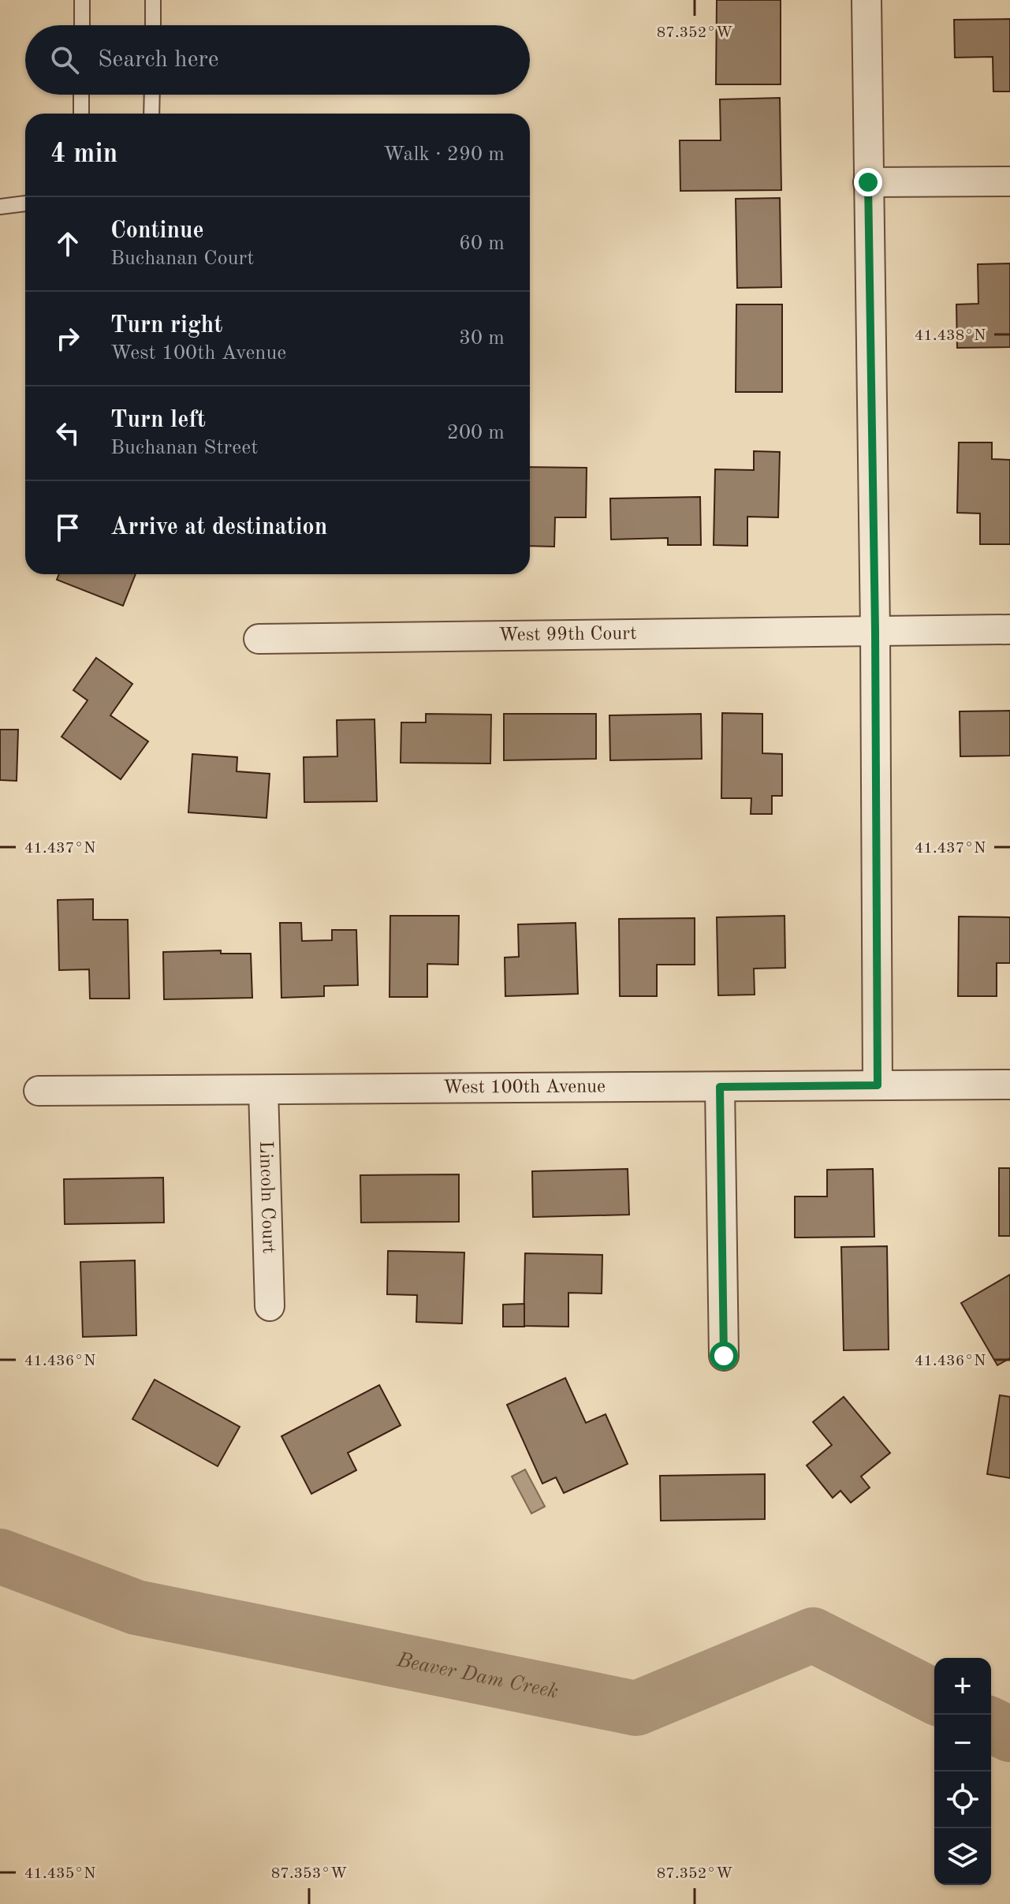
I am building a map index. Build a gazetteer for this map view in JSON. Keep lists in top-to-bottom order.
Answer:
{
  "streets": {
    "street": ["West 99th Court", "West 100th Avenue", "Lincoln Court"]
  },
  "crossings": [
    ["West 100th Avenue", "Lincoln Court"]
  ],
  "water": ["Beaver Dam Creek"],
  "page": {
    "search": "Search here",
    "heading": ["4 min", "Walk · 290 m"],
    "list": [
      ["Continue", "Buchanan Court", "60 m"],
      ["Turn right", "West 100th Avenue", "30 m"],
      ["Turn left", "Buchanan Street", "200 m"],
      "Arrive at destination"
    ],
    "map_buttons": ["+", "−"]
  },
  "coordinates": [
    "87.352°W",
    "41.438°N",
    "41.437°N",
    "41.436°N",
    "41.435°N",
    "87.353°W"
  ]
}
